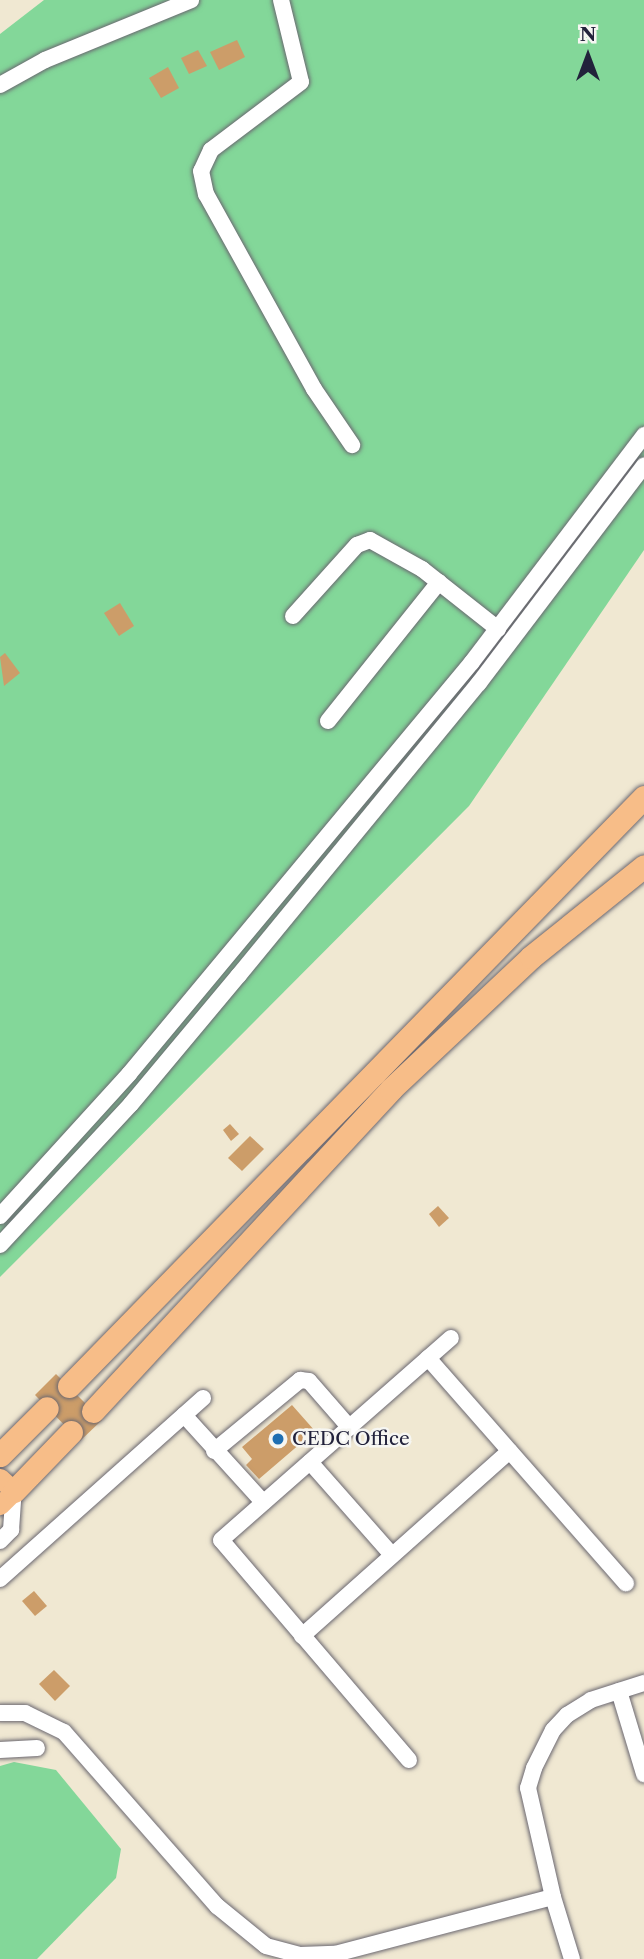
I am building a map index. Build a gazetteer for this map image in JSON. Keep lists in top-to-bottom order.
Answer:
{
  "places": ["CEDC Office"],
  "north": "top"
}
